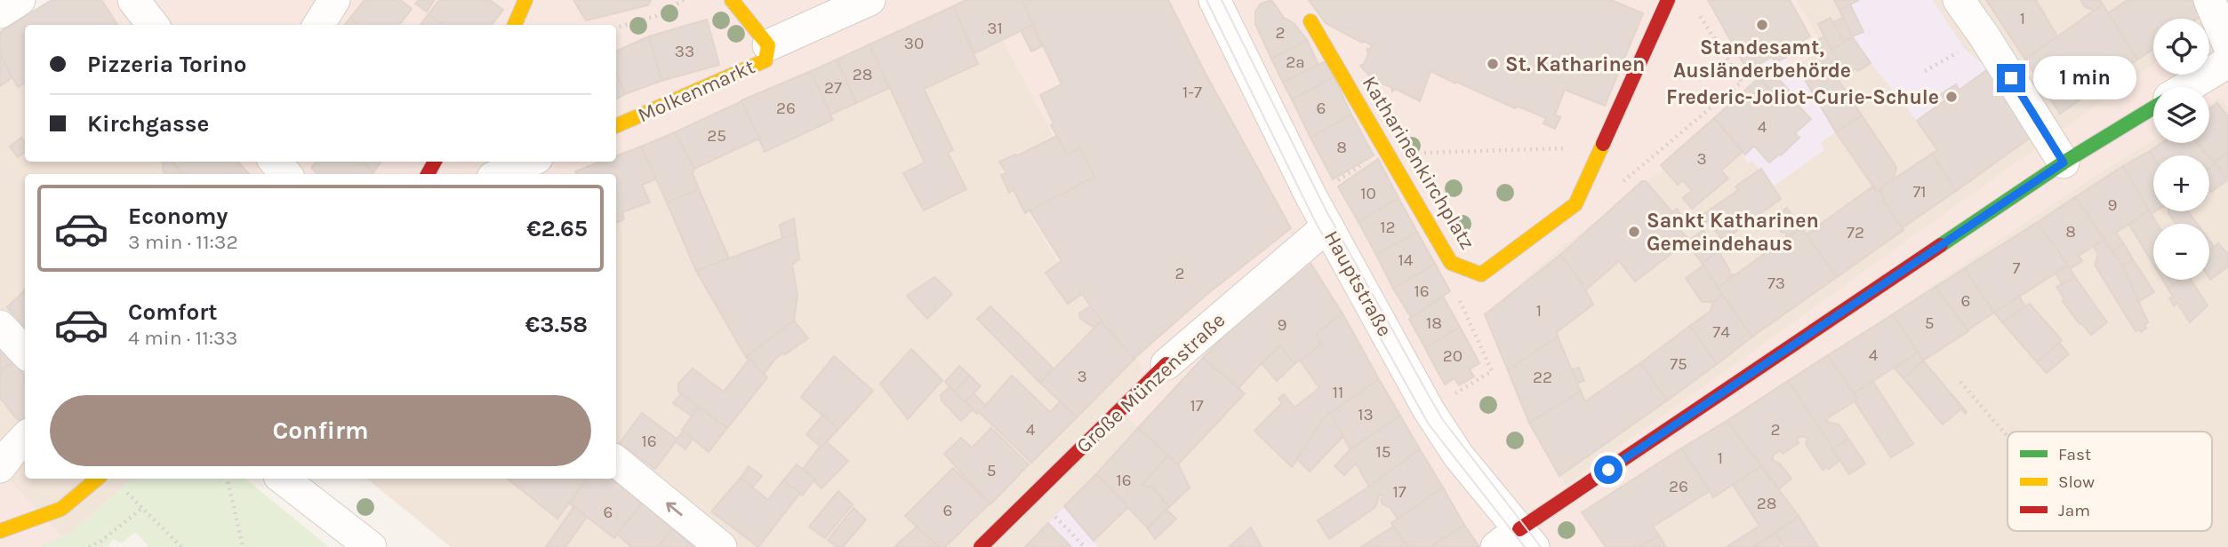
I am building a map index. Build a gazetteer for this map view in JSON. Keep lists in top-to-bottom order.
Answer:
{
  "streets": {
    "street": [
      "Molkenmarkt",
      "Katharinenkirchplatz",
      "Hauptstraße",
      "Große Münzenstraße"
    ]
  },
  "crossings": [
    ["Hauptstraße", "Große Münzenstraße"]
  ],
  "places": [
    "Standesamt, Ausländerbehörde",
    "St. Katharinen",
    "Frederic-Joliot-Curie-Schule",
    "Sankt Katharinen Gemeindehaus"
  ],
  "house_numbers": [
    "1",
    "31",
    "2",
    "30",
    "33",
    "2a",
    "28",
    "27",
    "1-7",
    "26",
    "6",
    "4",
    "25",
    "8",
    "3",
    "71",
    "10",
    "9",
    "12",
    "8",
    "72",
    "14",
    "7",
    "2",
    "73",
    "16",
    "6",
    "1",
    "18",
    "5",
    "9",
    "74",
    "4",
    "20",
    "75",
    "3",
    "22",
    "11",
    "17",
    "13",
    "4",
    "2",
    "16",
    "15",
    "1",
    "5",
    "16",
    "26",
    "17",
    "28",
    "6",
    "6"
  ],
  "legend": ["Fast", "Slow", "Jam"],
  "page": {
    "map_buttons": ["+", "−"],
    "banner": ["Pizzeria Torino", "Kirchgasse"],
    "bubble": "1 min",
    "list": [
      {
        "name": "Economy",
        "note": "3 min · 11:32",
        "value": "€2.65"
      },
      {
        "name": "Comfort",
        "note": "4 min · 11:33",
        "value": "€3.58"
      }
    ],
    "buttons": "Confirm"
  }
}
